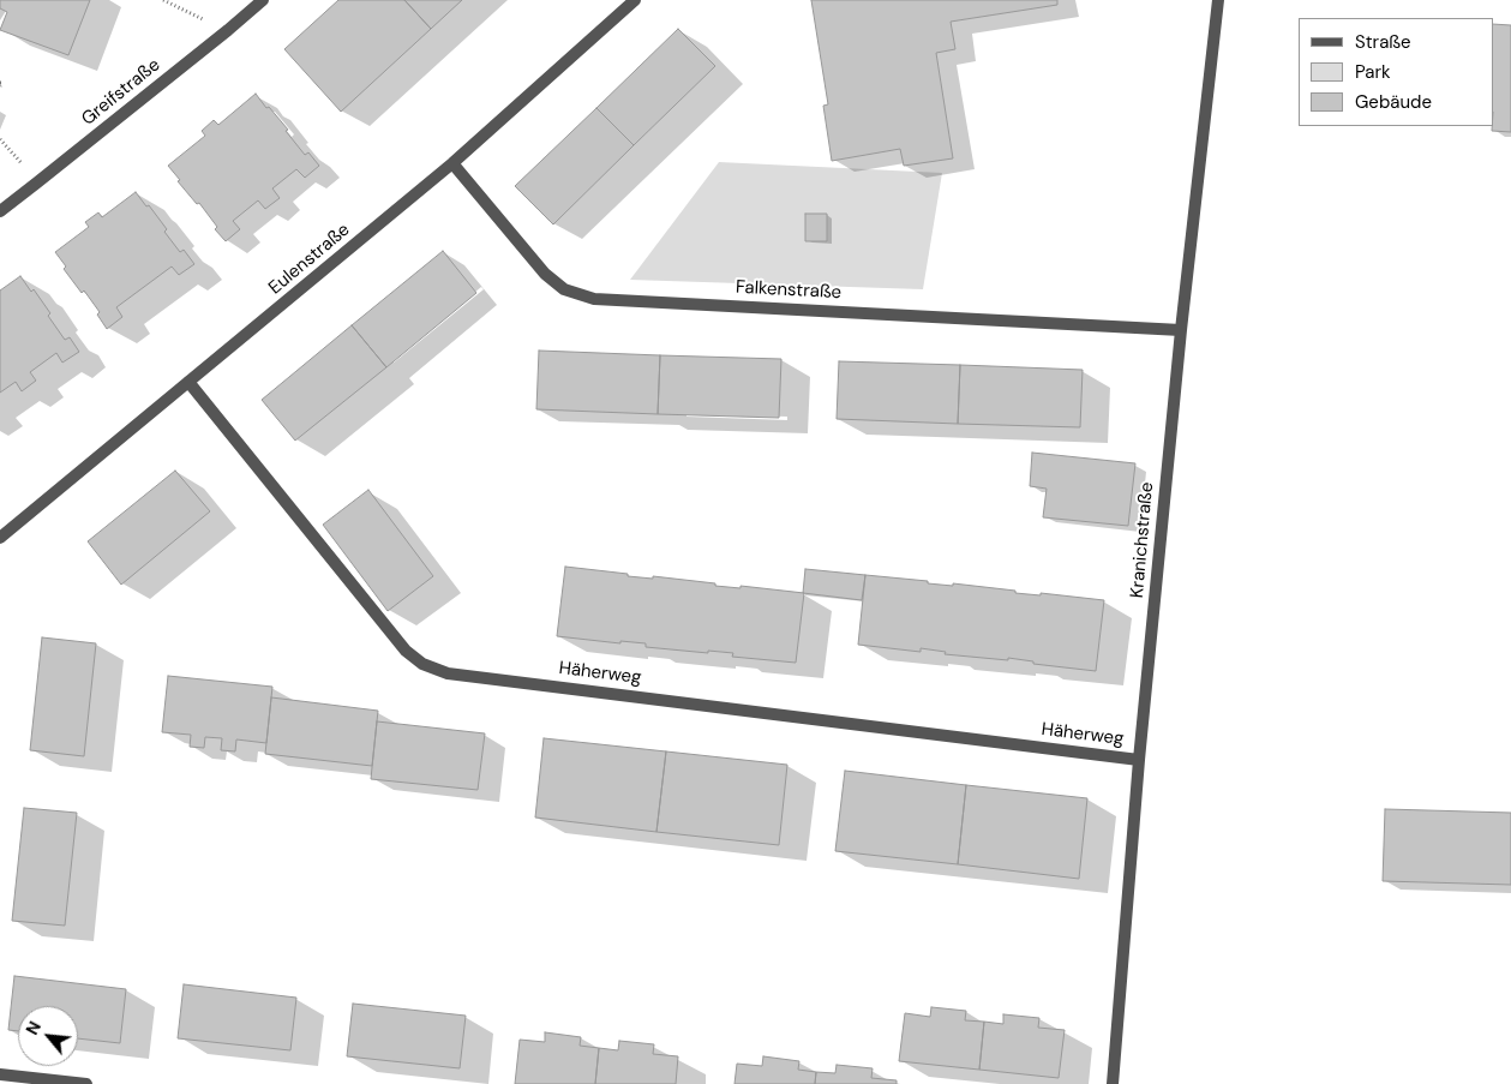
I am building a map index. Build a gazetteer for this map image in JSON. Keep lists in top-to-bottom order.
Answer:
{
  "streets": {
    "street": [
      "Greifstraße",
      "Eulenstraße",
      "Falkenstraße",
      "Kranichstraße",
      "Häherweg"
    ]
  },
  "crossings": [
    ["Eulenstraße", "Falkenstraße"],
    ["Eulenstraße", "Häherweg"],
    ["Falkenstraße", "Kranichstraße"],
    ["Kranichstraße", "Häherweg"]
  ],
  "legend": ["Straße", "Park", "Gebäude"],
  "north": "top left"
}
